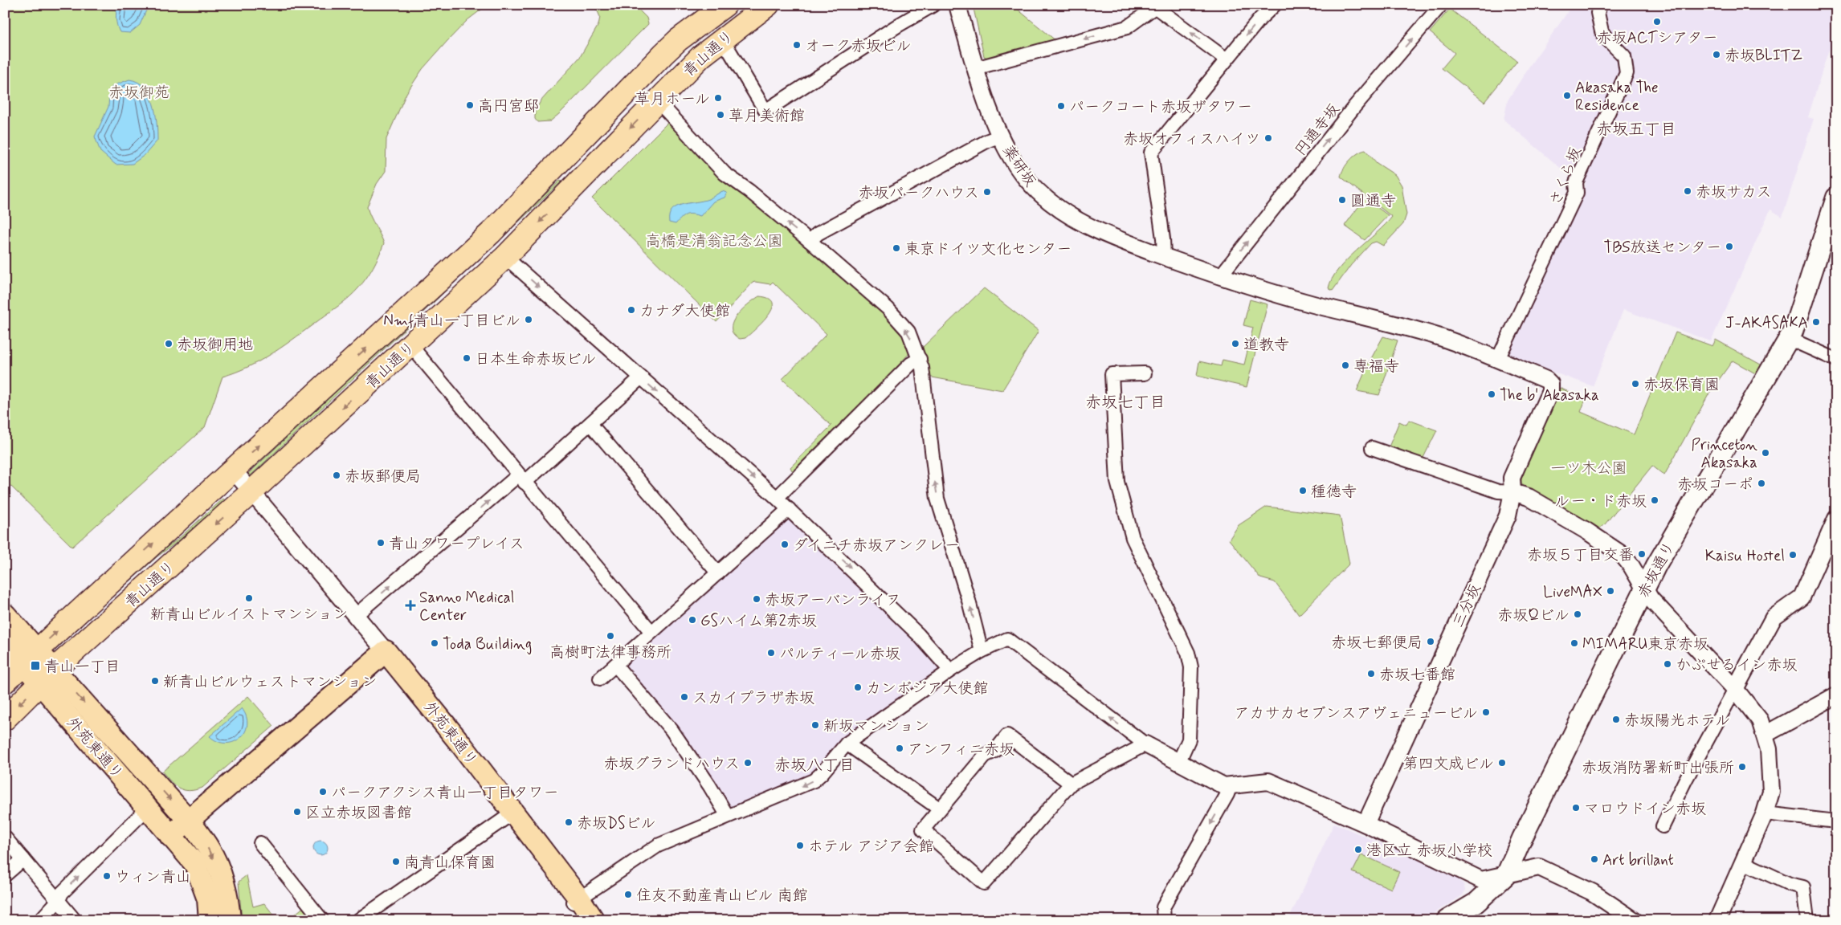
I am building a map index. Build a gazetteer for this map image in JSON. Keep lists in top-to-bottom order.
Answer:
{
  "streets": {
    "highway": ["青山通り"],
    "main road": ["赤坂通り", "外苑東通り"],
    "street": [
      "円通寺坂",
      "薬研坂",
      "さくら坂",
      "三分坂"
    ]
  },
  "crossings": [
    ["青山通り", "外苑東通り"],
    ["円通寺坂", "薬研坂"],
    ["薬研坂", "さくら坂"],
    ["薬研坂", "三分坂"]
  ],
  "one_way": ["円通寺坂"],
  "districts": ["赤坂五丁目", "赤坂七丁目", "赤坂八丁目"],
  "parks": ["赤坂御苑", "高橋是清翁記念公園", "一ツ木公園"],
  "places": {
    "other": [
      "赤坂ACTシアター",
      "オーク赤坂ビル",
      "赤坂BLITZ",
      "Akasaka The Residence",
      "草月ホール",
      "高円宮邸",
      "パークコート赤坂ザタワー",
      "草月美術館",
      "赤坂オフィスハイツ",
      "赤坂サカス",
      "赤坂パークハウス",
      "圓通寺",
      "TBS放送センター",
      "東京ドイツ文化センター",
      "カナダ大使館",
      "Nmf青山一丁目ビル",
      "J-AKASAKA",
      "赤坂御用地",
      "道教寺",
      "日本生命赤坂ビル",
      "専福寺",
      "赤坂保育園",
      "The b' Akasaka",
      "Princeton Akasaka",
      "赤坂郵便局",
      "赤坂コーポ",
      "種徳寺",
      "ルー・ド赤坂",
      "青山タワープレイス",
      "ダイニチ赤坂アンクレー",
      "赤坂５丁目交番",
      "Kaisu Hostel",
      "LiveMAX",
      "新青山ビルイストマンション",
      "赤坂アーバンライフ",
      "赤坂Qビル",
      "GSハイム第2赤坂",
      "高樹町法律事務所",
      "赤坂七郵便局",
      "Toda Building",
      "MIMARU東京赤坂",
      "パルティール赤坂",
      "かぷせるイン赤坂",
      "赤坂七番館",
      "新青山ビルウェストマンション",
      "カンボジア大使館",
      "スカイプラザ赤坂",
      "アカサカセブンスアヴェニュービル",
      "赤坂陽光ホテル",
      "新坂マンション",
      "アンフィニ赤坂",
      "赤坂グランドハウス",
      "第四文成ビル",
      "赤坂消防署新町出張所",
      "パークアクシス青山一丁目タワー",
      "マロウドイン赤坂",
      "区立赤坂図書館",
      "赤坂DSビル",
      "ホテル アジア会館",
      "港区立 赤坂小学校",
      "Art brillant",
      "南青山保育園",
      "ウィン青山",
      "住友不動産青山ビル 南館"
    ],
    "health": ["Sanno Medical Center"],
    "transit": ["青山一丁目"]
  }
}
